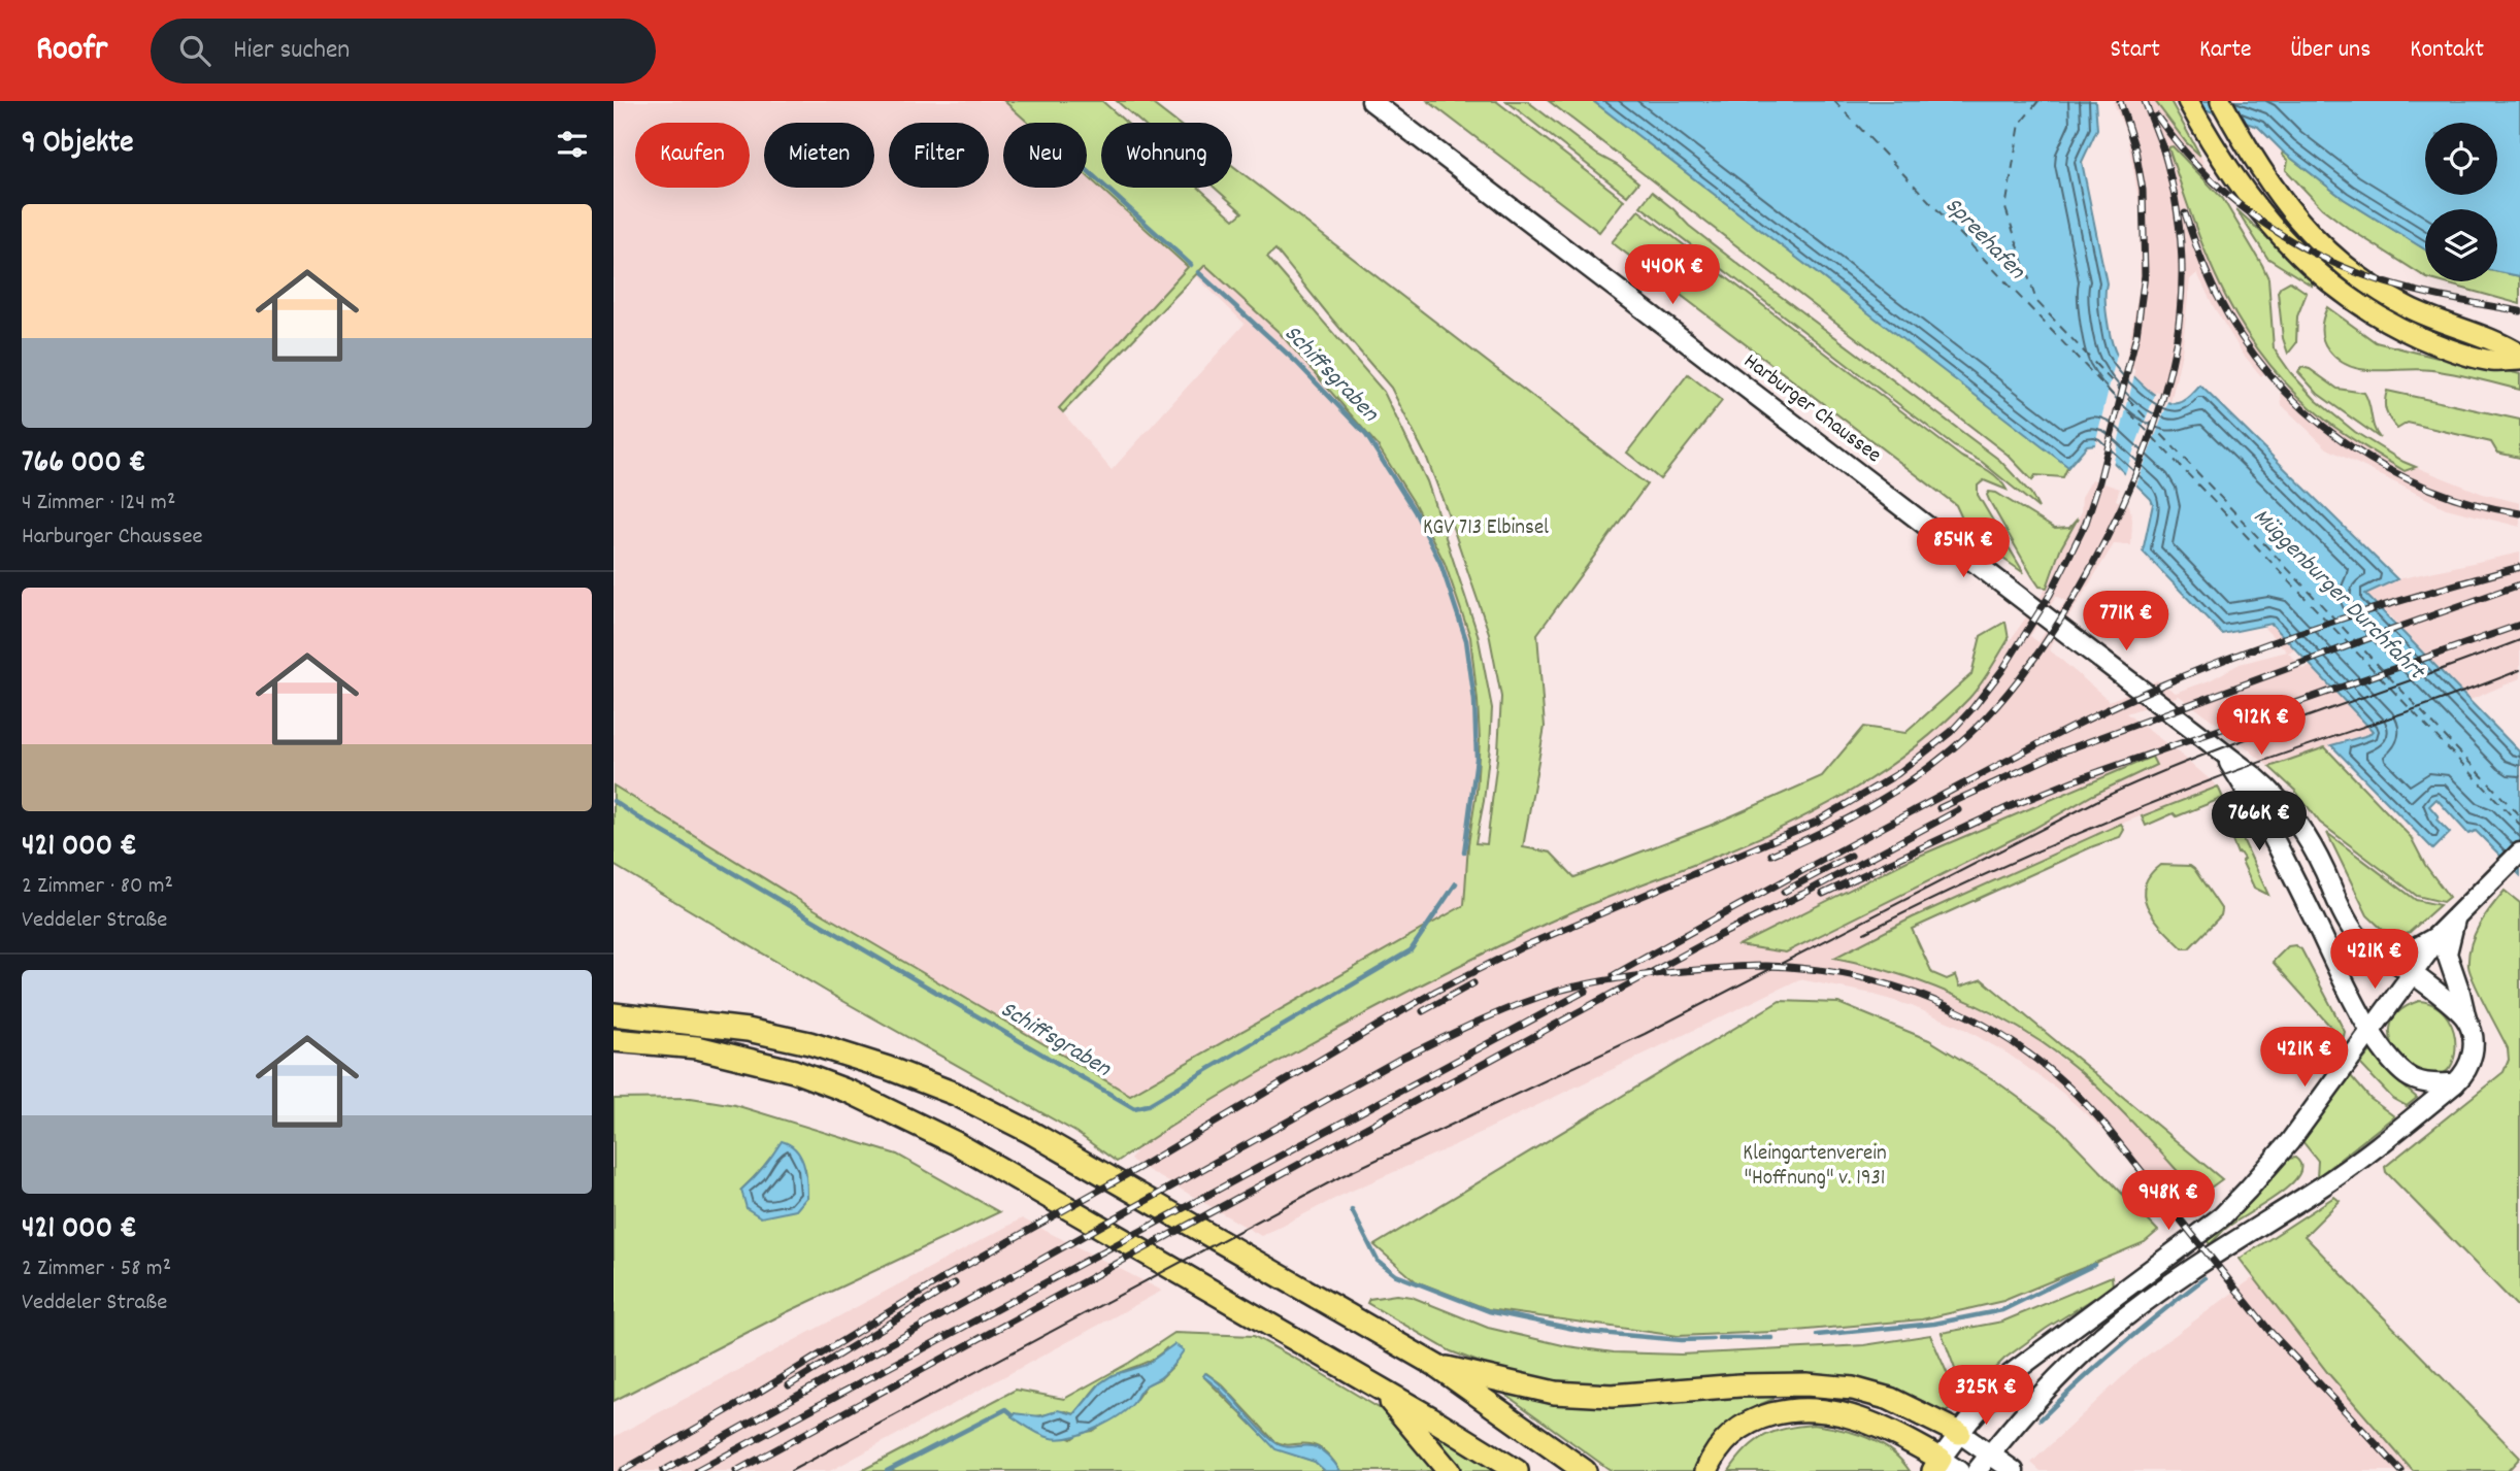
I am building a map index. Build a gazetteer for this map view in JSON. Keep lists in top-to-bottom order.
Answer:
{
  "streets": {
    "main road": ["Harburger Chaussee"]
  },
  "water": ["Spreehafen", "Schiffsgraben", "Müggenburger Durchfahrt"],
  "parks": ["KGV 713 Elbinsel", "Kleingartenverein \"Hoffnung\" v. 1931"],
  "page": {
    "header": "Roofr",
    "search": "Hier suchen",
    "nav": [
      "Start",
      "Karte",
      "Über uns",
      "Kontakt"
    ],
    "heading": "9 Objekte",
    "chip": [
      "Kaufen",
      "Mieten",
      "Filter",
      "Neu",
      "Wohnung"
    ],
    "list": [
      {
        "name": "766 000 €",
        "note": "4 Zimmer · 124 m² · Harburger Chaussee"
      },
      {
        "name": "421 000 €",
        "note": "2 Zimmer · 80 m² · Veddeler Straße"
      },
      {
        "name": "421 000 €",
        "note": "2 Zimmer · 58 m² · Veddeler Straße"
      }
    ],
    "price": [
      "440K €",
      "854K €",
      "771K €",
      "912K €",
      "766K €",
      "421K €",
      "421K €",
      "948K €",
      "325K €"
    ]
  }
}
